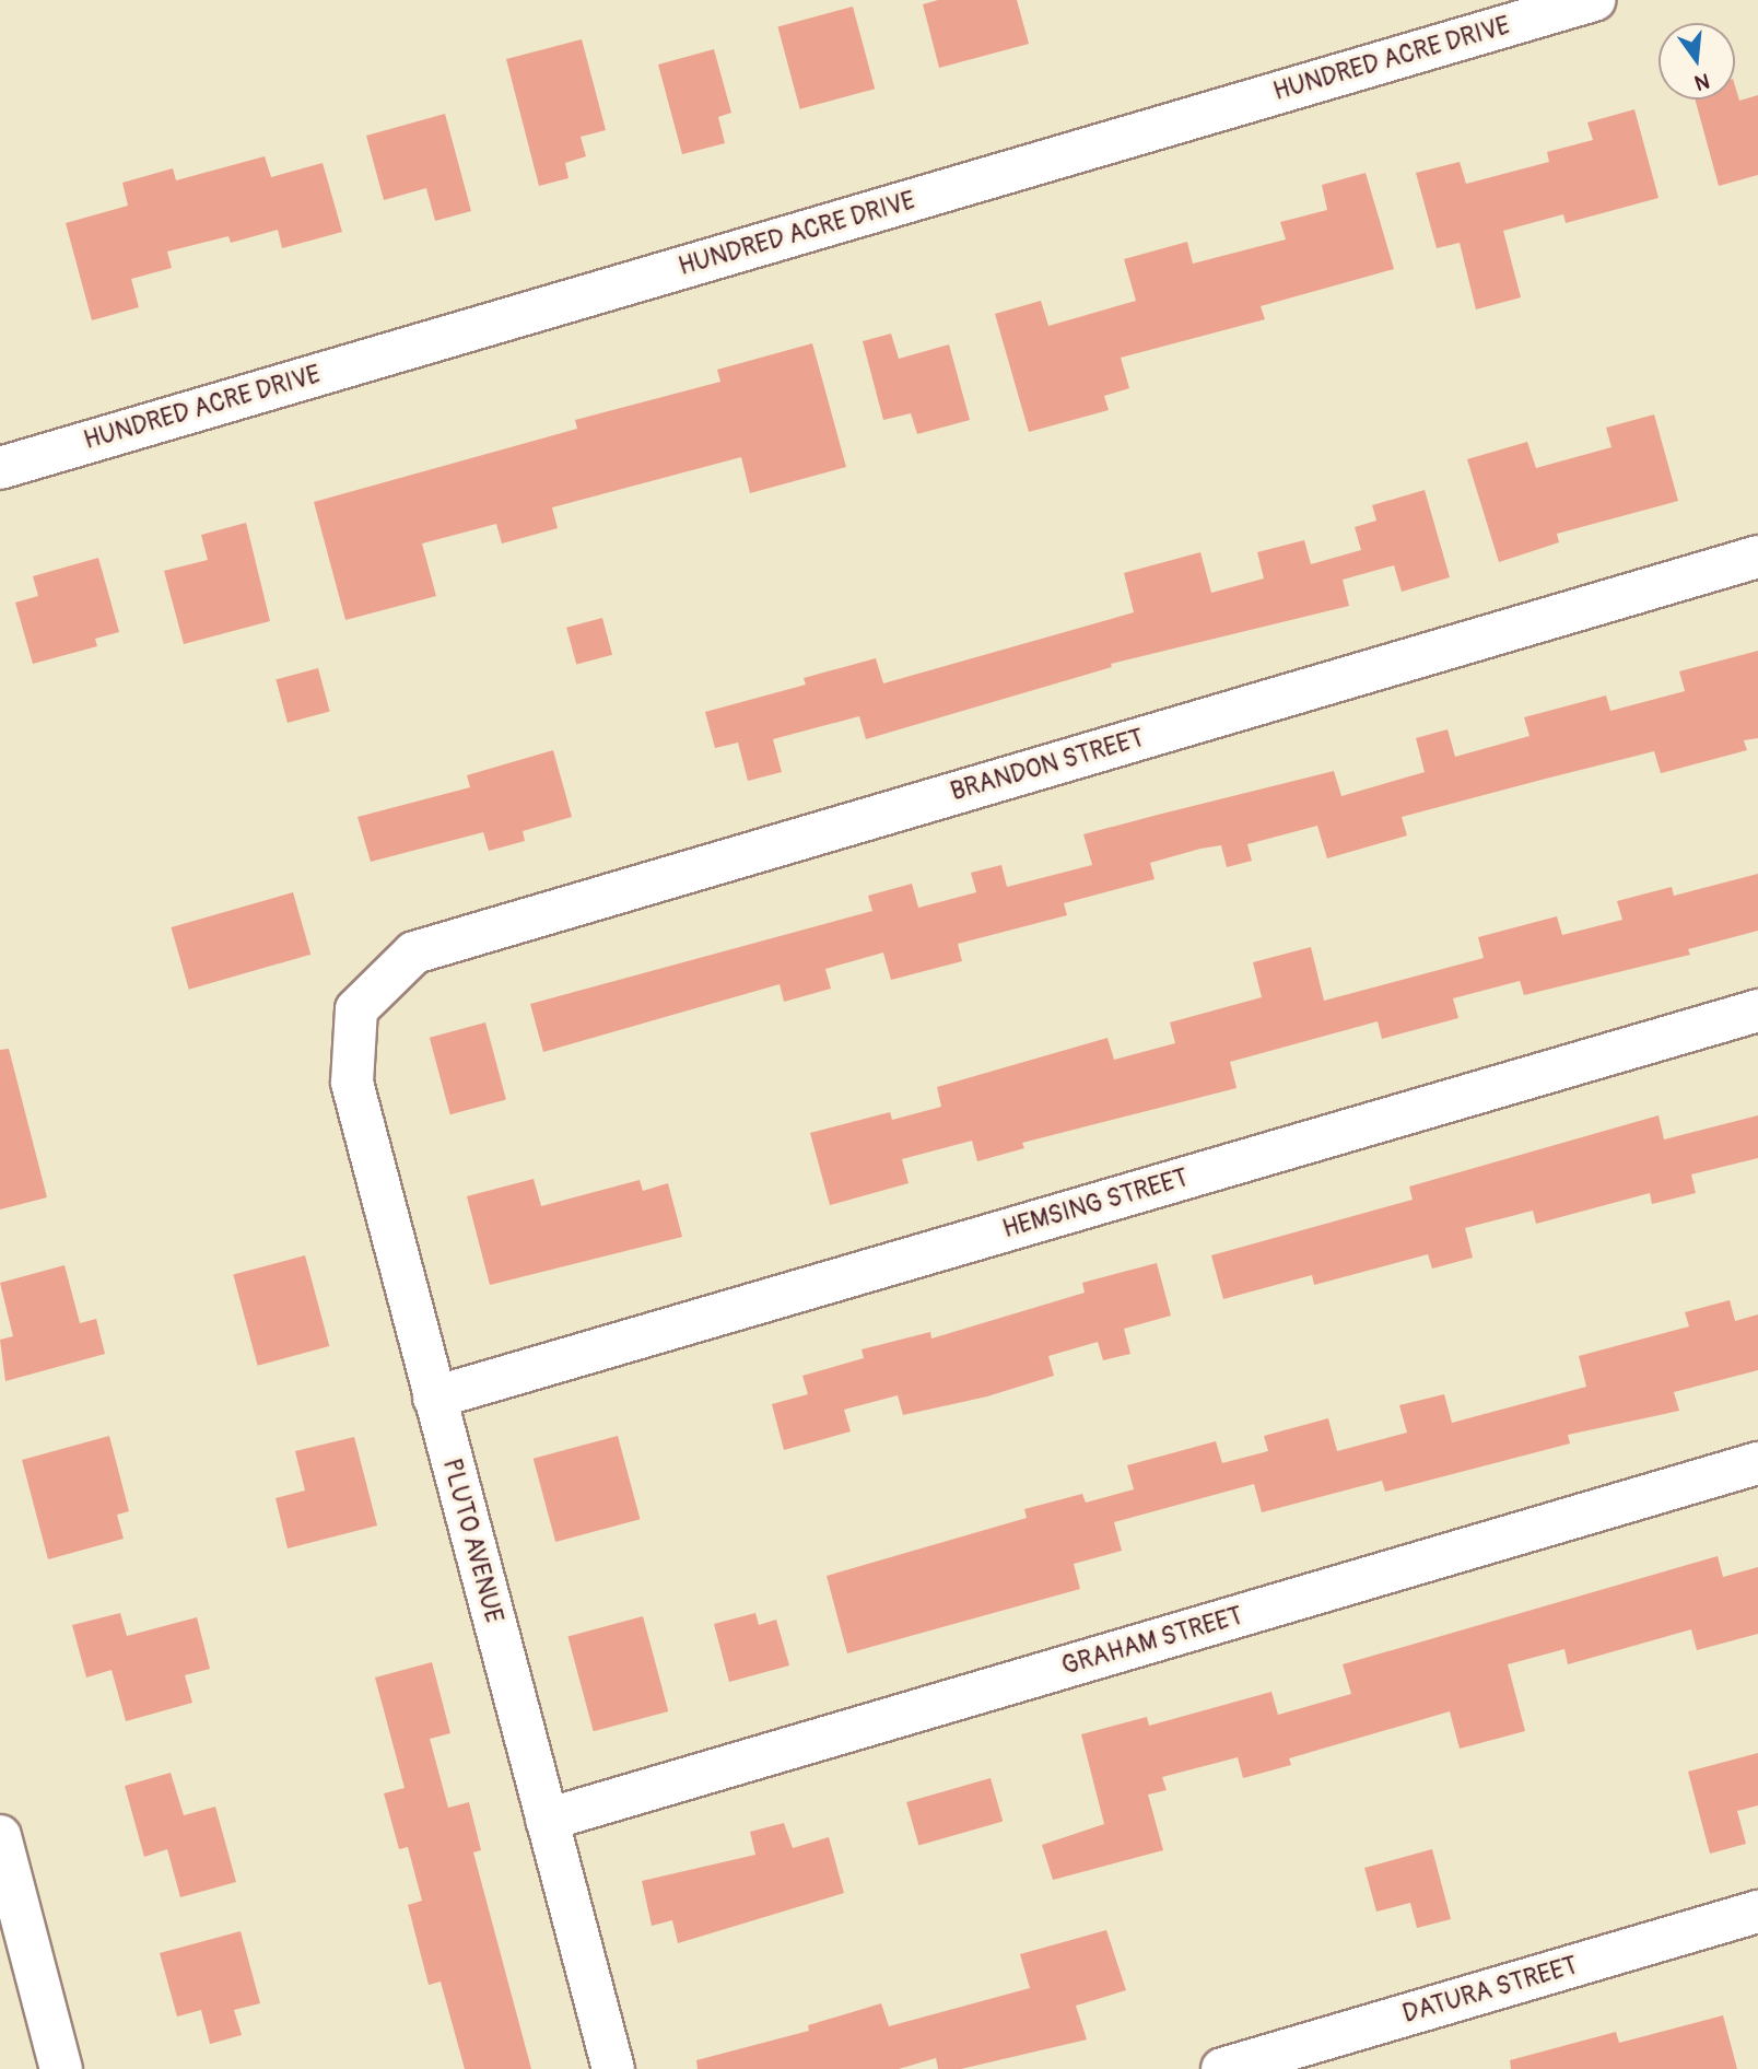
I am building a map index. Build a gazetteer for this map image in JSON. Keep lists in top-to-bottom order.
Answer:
{
  "streets": {
    "street": [
      "HUNDRED ACRE DRIVE",
      "BRANDON STREET",
      "HEMSING STREET",
      "PLUTO AVENUE",
      "GRAHAM STREET",
      "DATURA STREET"
    ]
  },
  "crossings": [
    ["BRANDON STREET", "PLUTO AVENUE"],
    ["HEMSING STREET", "PLUTO AVENUE"],
    ["PLUTO AVENUE", "GRAHAM STREET"]
  ],
  "north": "bottom"
}
